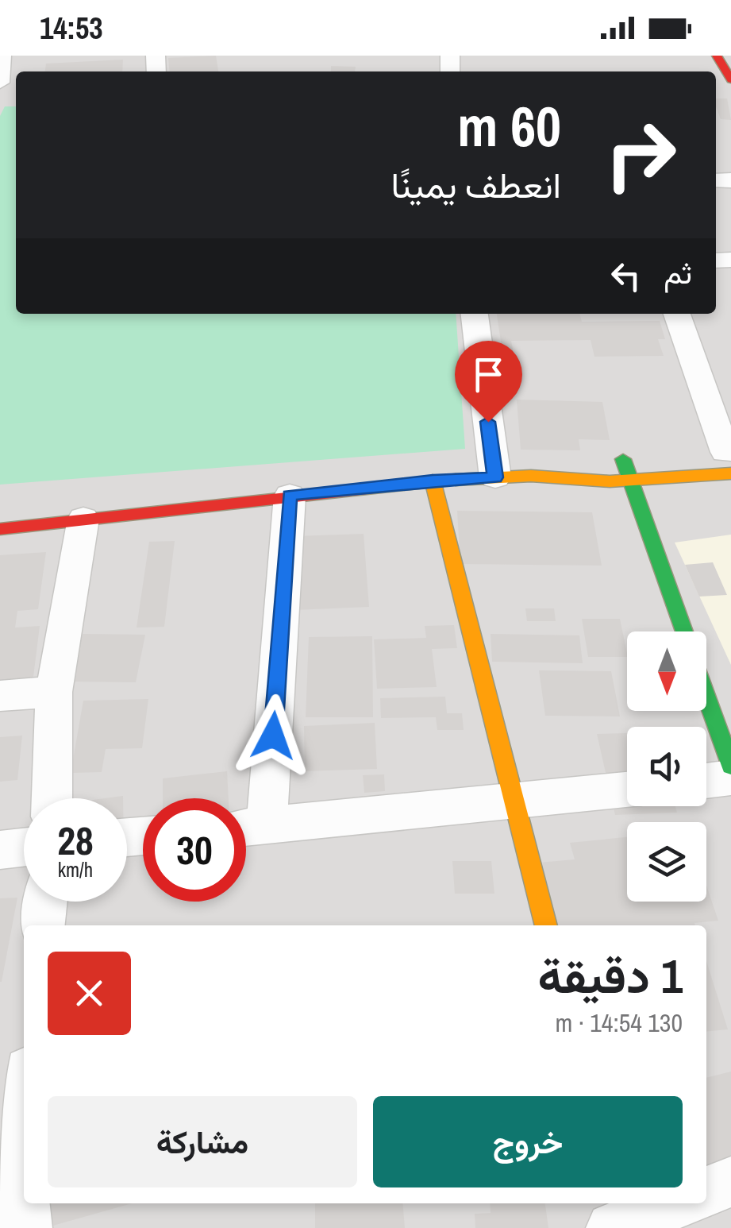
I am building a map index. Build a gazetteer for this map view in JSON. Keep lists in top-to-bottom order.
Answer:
{
  "north": "bottom",
  "page": {
    "status": "14:53",
    "turn": ["60 m", "انعطف يمينًا"],
    "then": "ثم",
    "speed": "28 km/h",
    "limit": "30",
    "heading": ["1 دقيقة", "130 m · 14:54"],
    "buttons": ["خروج", "مشاركة"]
  }
}
